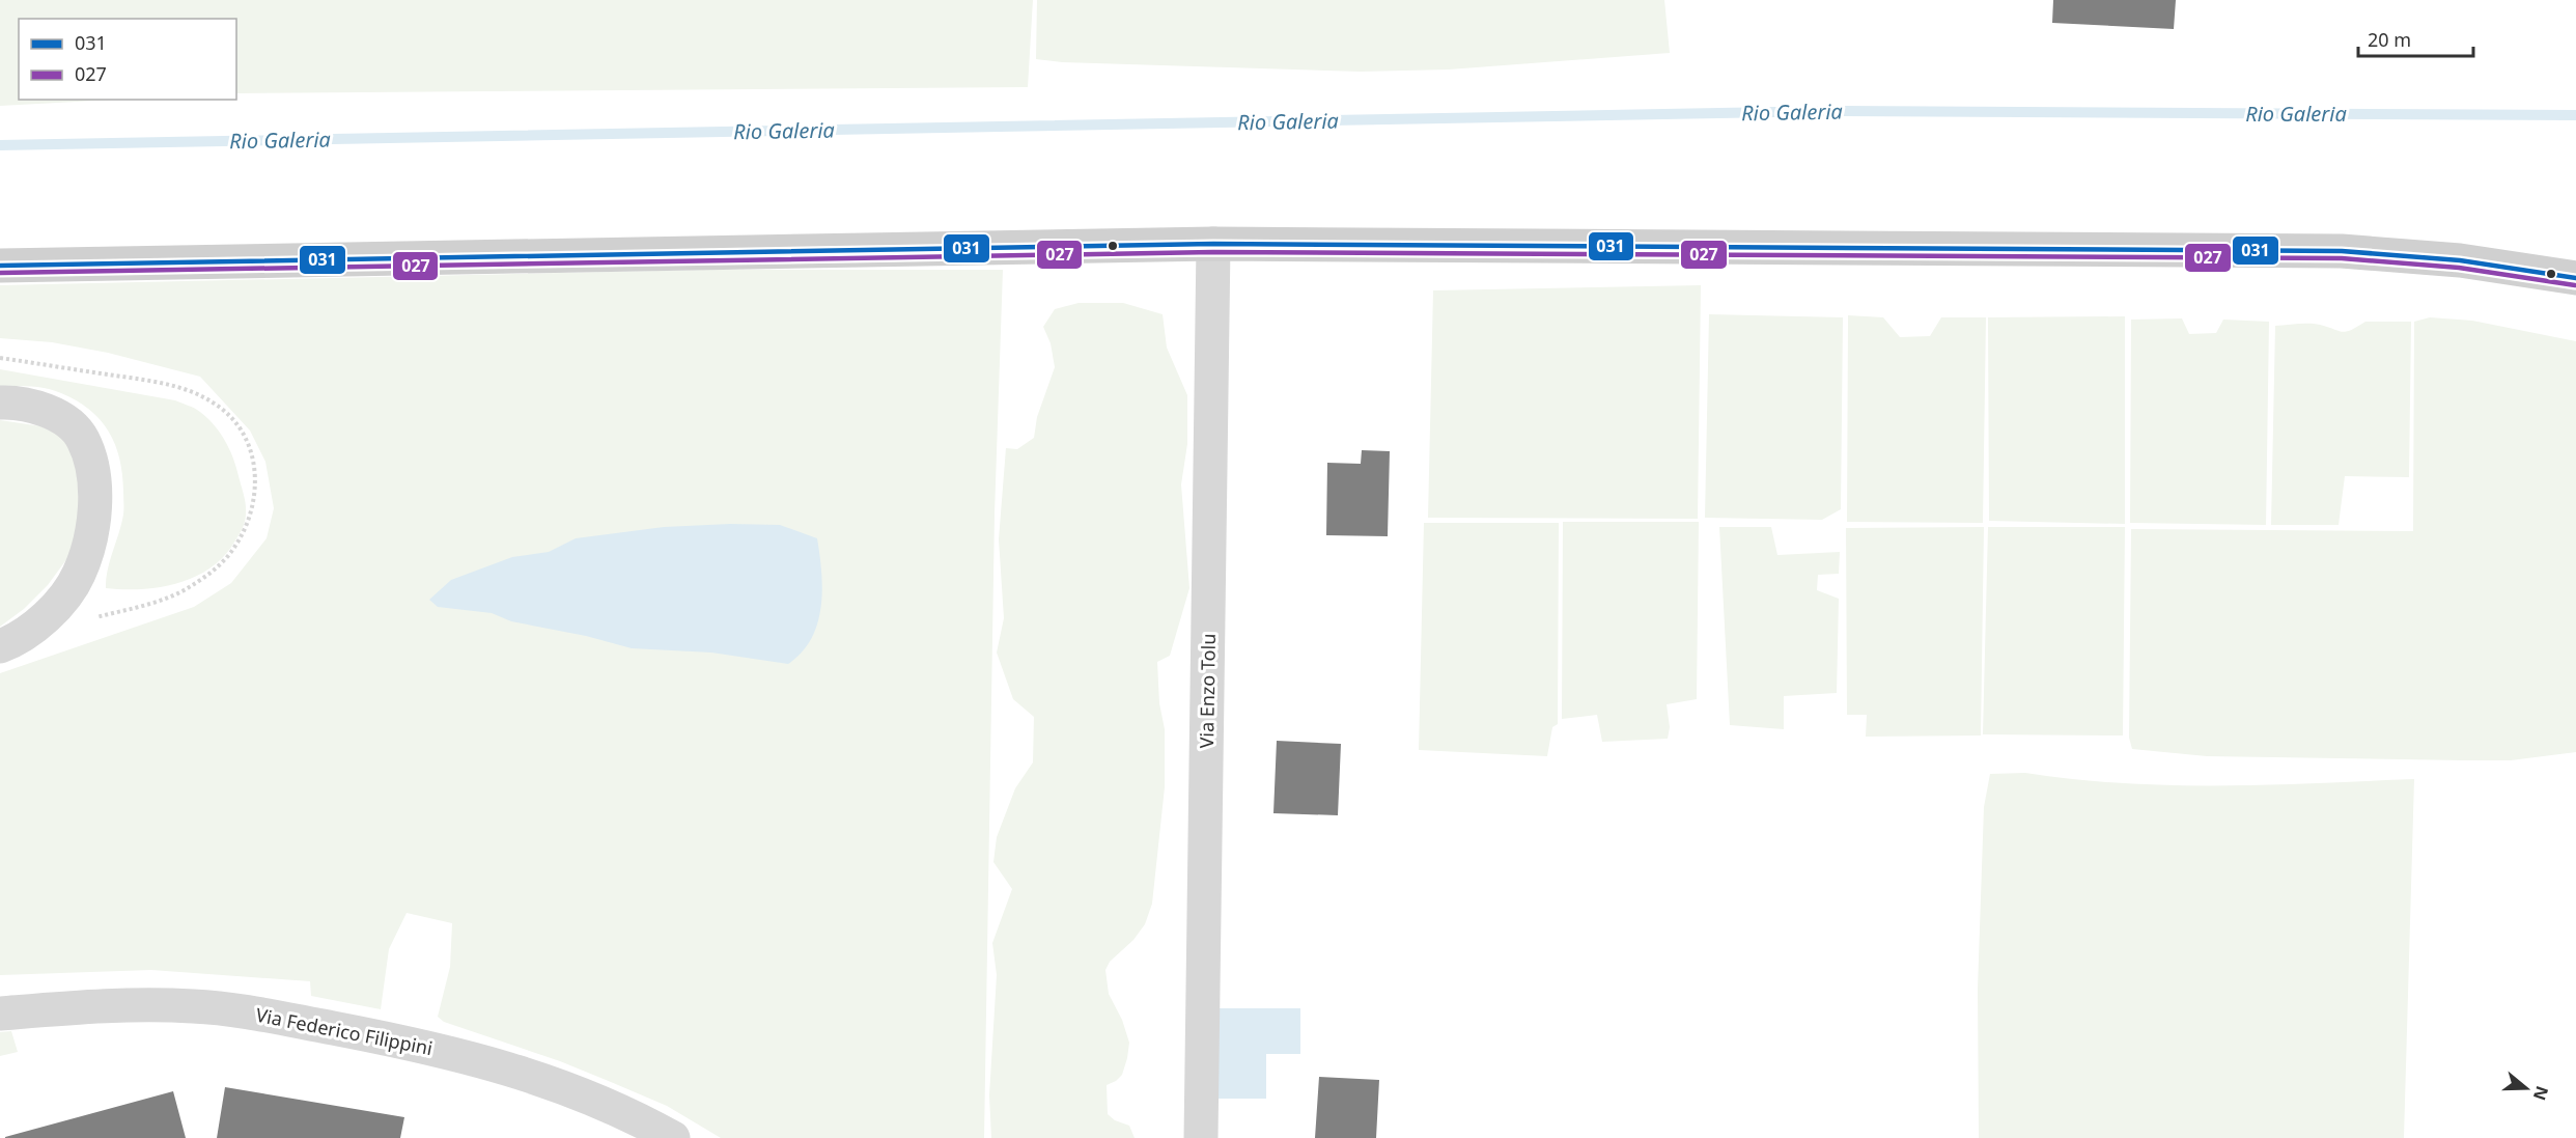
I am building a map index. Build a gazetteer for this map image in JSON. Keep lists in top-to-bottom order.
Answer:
{
  "streets": {
    "street": ["Via Enzo Tolu", "Via Federico Filippini"]
  },
  "water": ["Rio Galeria"],
  "lines": ["transit line 031", "transit line 027"],
  "legend": ["031", "027"],
  "scale_bar": "20 m",
  "north": "right"
}
